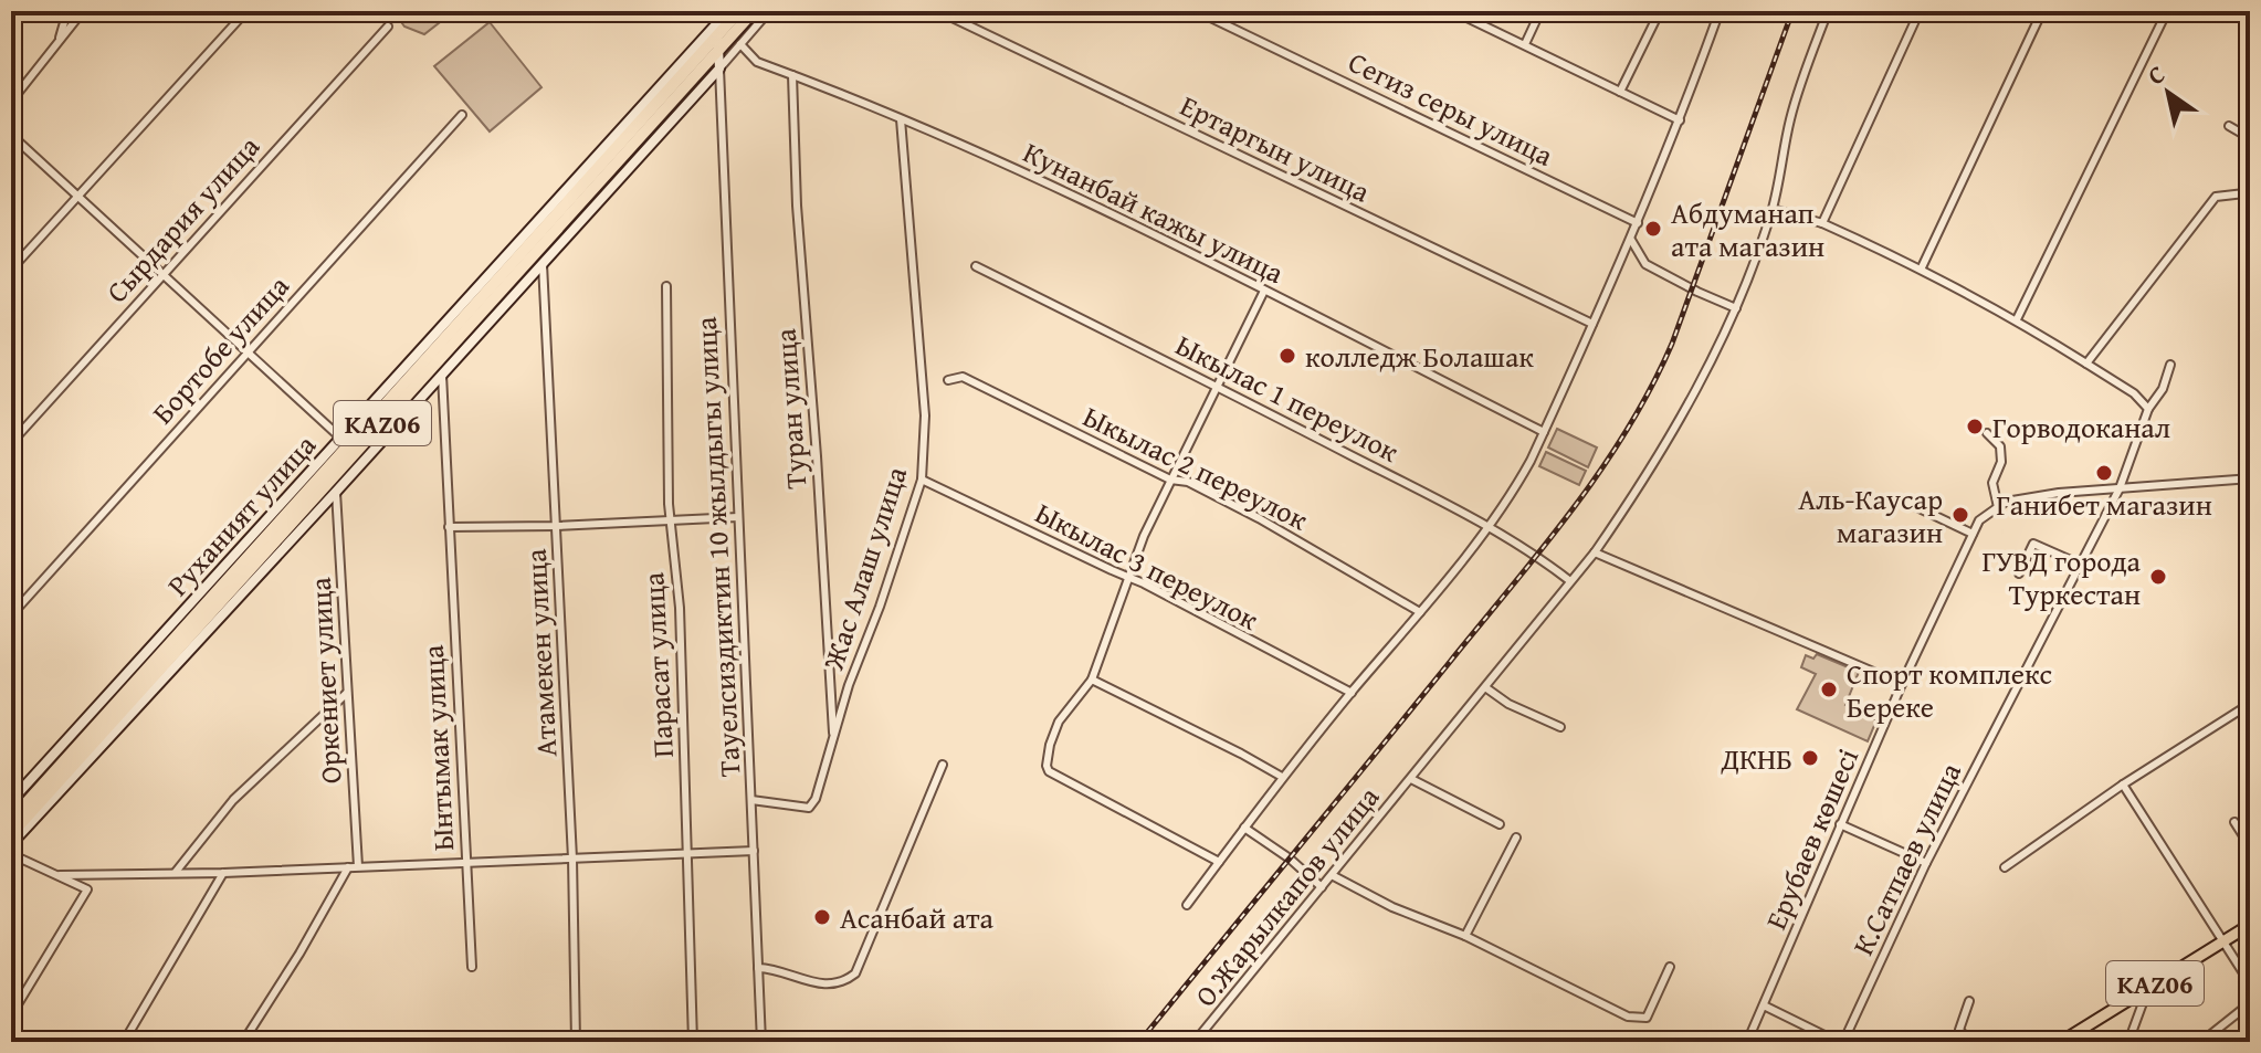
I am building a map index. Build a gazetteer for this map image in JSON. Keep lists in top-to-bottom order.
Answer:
{
  "streets": {
    "highway": ["KАZ06"],
    "main road": ["Руханият улица", "Тауелсиздиктин 10 жылдыгы улица"],
    "street": [
      "Сегиз серы улица",
      "Ертаргын улица",
      "Кунанбай кажы улица",
      "Сырдария улица",
      "Бортобе улица",
      "Ыкылас 1 переулок",
      "Туран улица",
      "Ыкылас 2 переулок",
      "Ыкылас 3 переулок",
      "Жас Алаш улица",
      "Атамекен улица",
      "Парасат улица",
      "Оркениет улица",
      "Ынтымак улица",
      "Ерубаев көшесі",
      "К.Сатпаев улица",
      "О.Жарылкапов улица"
    ]
  },
  "crossings": [
    ["Кунанбай кажы улица", "Туран улица"],
    ["Кунанбай кажы улица", "Жас Алаш улица"],
    ["Ыкылас 1 переулок", "О.Жарылкапов улица"],
    ["Туран улица", "Жас Алаш улица"],
    ["KАZ06", "Руханият улица"],
    ["KАZ06", "Тауелсиздиктин 10 жылдыгы улица"],
    ["Руханият улица", "Тауелсиздиктин 10 жылдыгы улица"],
    ["Руханият улица", "Атамекен улица"],
    ["Руханият улица", "Оркениет улица"],
    ["Руханият улица", "Ынтымак улица"],
    ["Тауелсиздиктин 10 жылдыгы улица", "Жас Алаш улица"],
    ["Ыкылас 3 переулок", "Жас Алаш улица"]
  ],
  "places": [
    "Абдуманап ата магазин",
    "колледж Болашак",
    "Горводоканал",
    "Ганибет магазин",
    "Аль-Каусар магазин",
    "ГУВД города Туркестан",
    "Спорт комплекс Береке",
    "ДКНБ",
    "Асанбай ата"
  ],
  "north": "top left"
}
